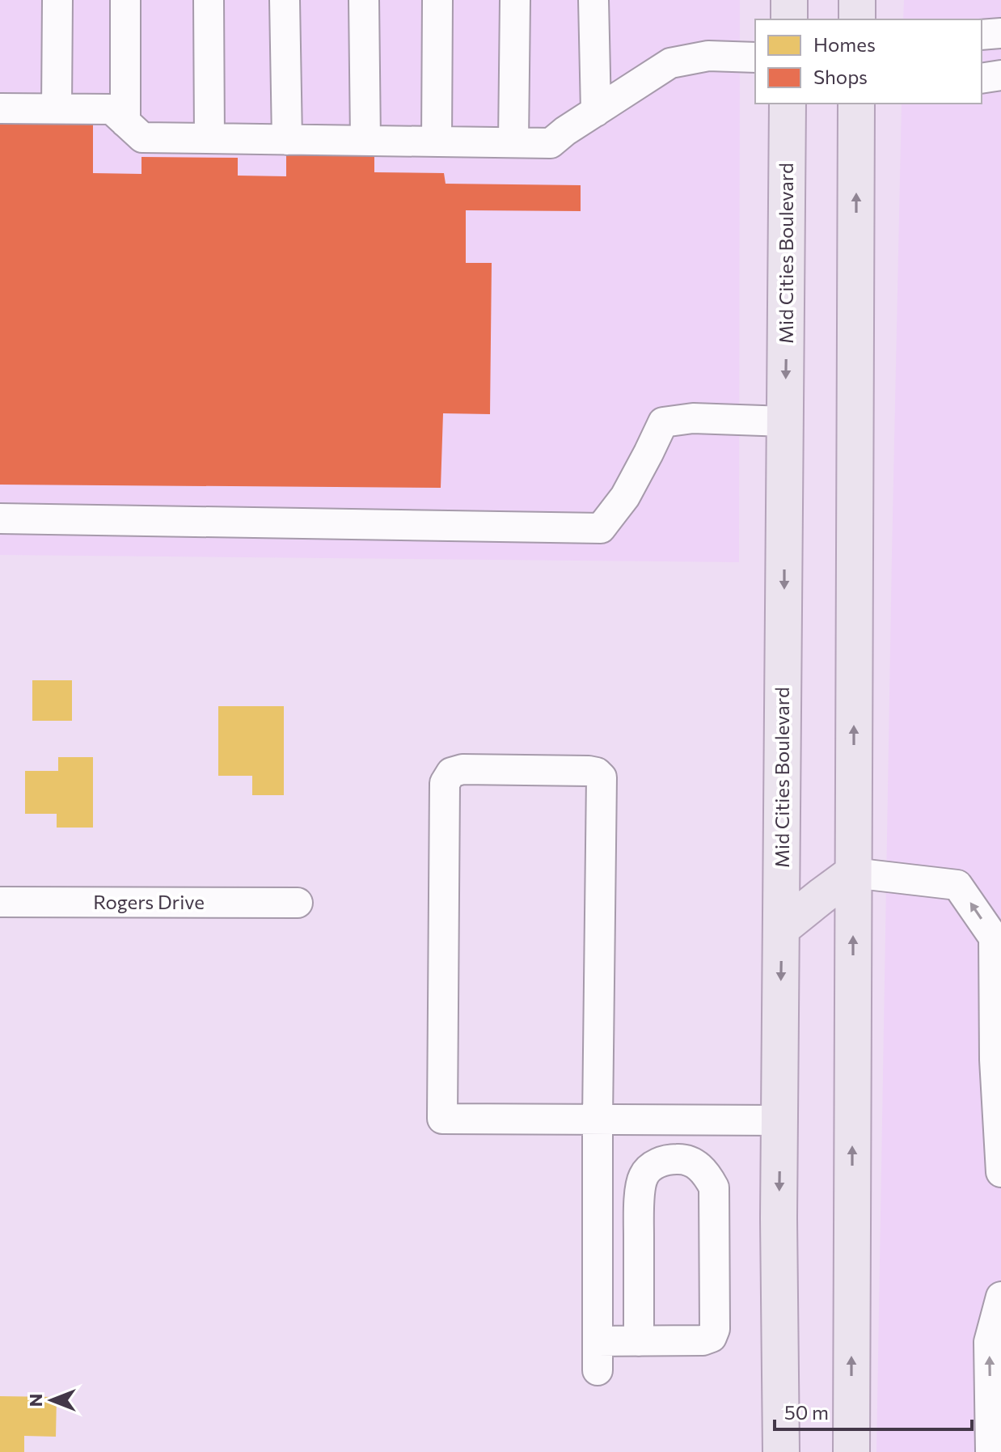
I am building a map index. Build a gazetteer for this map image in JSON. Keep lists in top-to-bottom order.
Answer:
{
  "streets": {
    "main road": ["Mid Cities Boulevard"],
    "lane": ["Rogers Drive"]
  },
  "legend": ["Homes", "Shops"],
  "scale_bar": "50 m",
  "north": "left"
}
